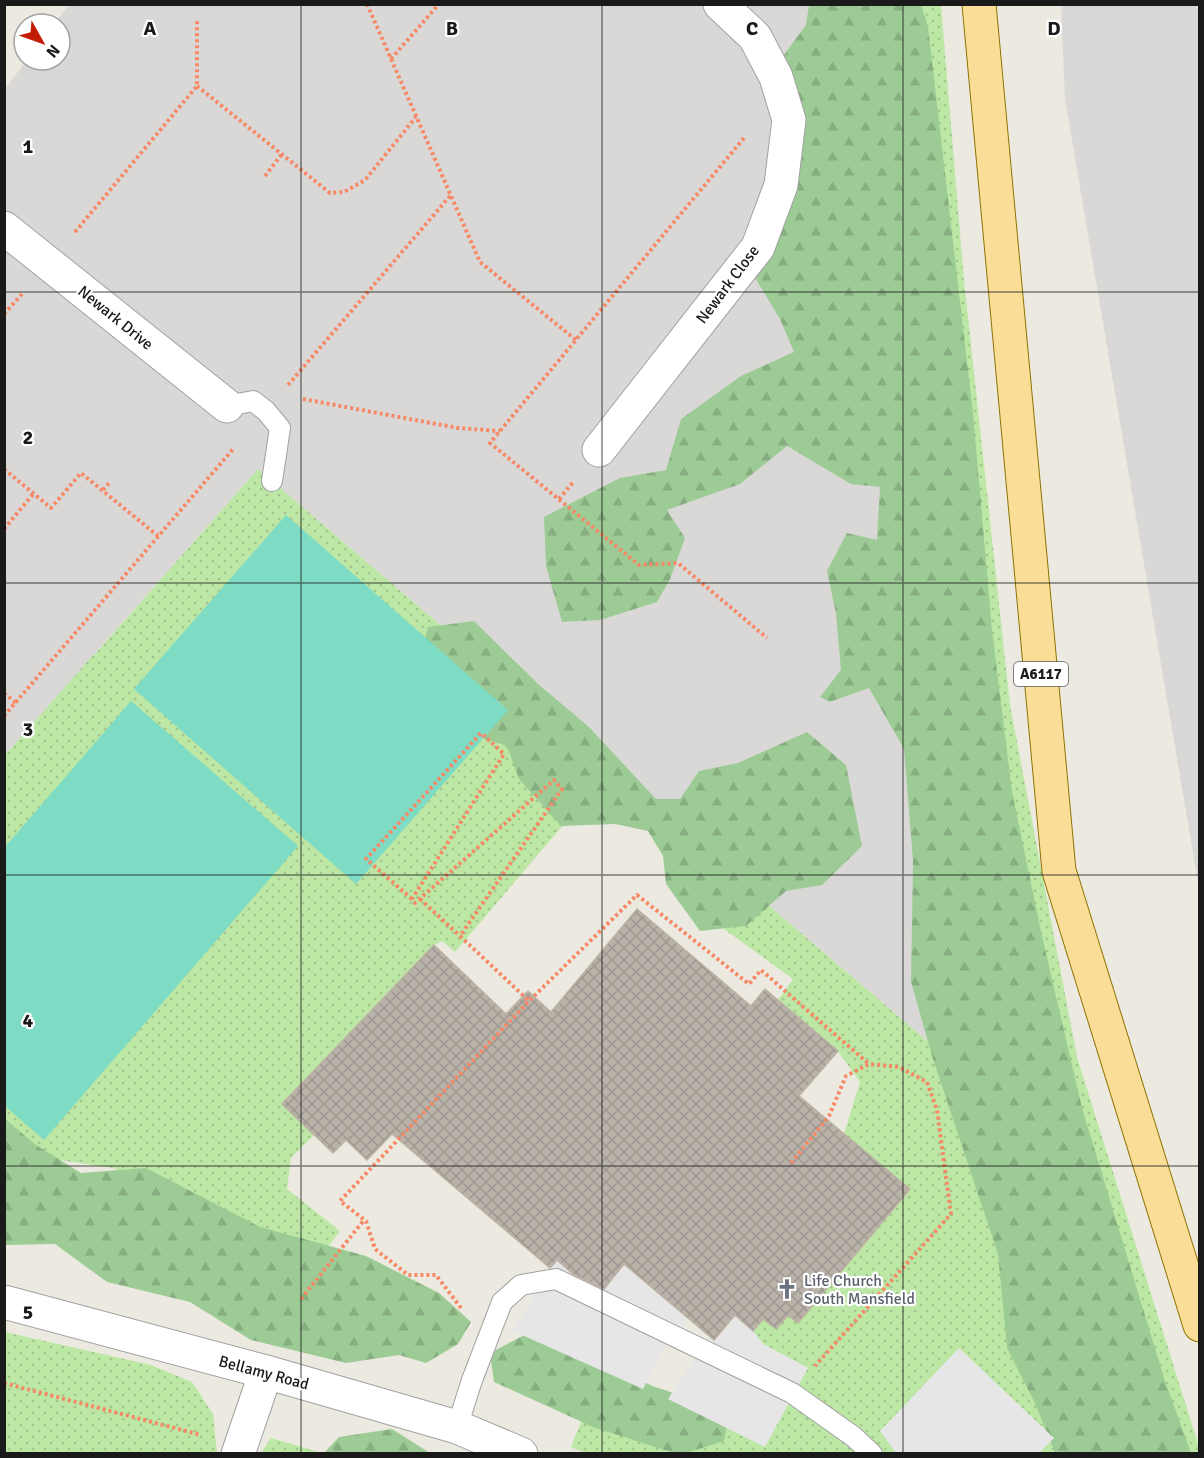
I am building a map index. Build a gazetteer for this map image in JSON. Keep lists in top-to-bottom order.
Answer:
{
  "streets": {
    "main road": ["A6117"],
    "street": ["Newark Close", "Newark Drive", "Bellamy Road"]
  },
  "places": {
    "church": ["Life Church South Mansfield"]
  },
  "north": "bottom right",
  "grid": {
    "columns": [
      "A",
      "B",
      "C",
      "D"
    ],
    "rows": [
      "1",
      "2",
      "3",
      "4",
      "5"
    ]
  }
}
